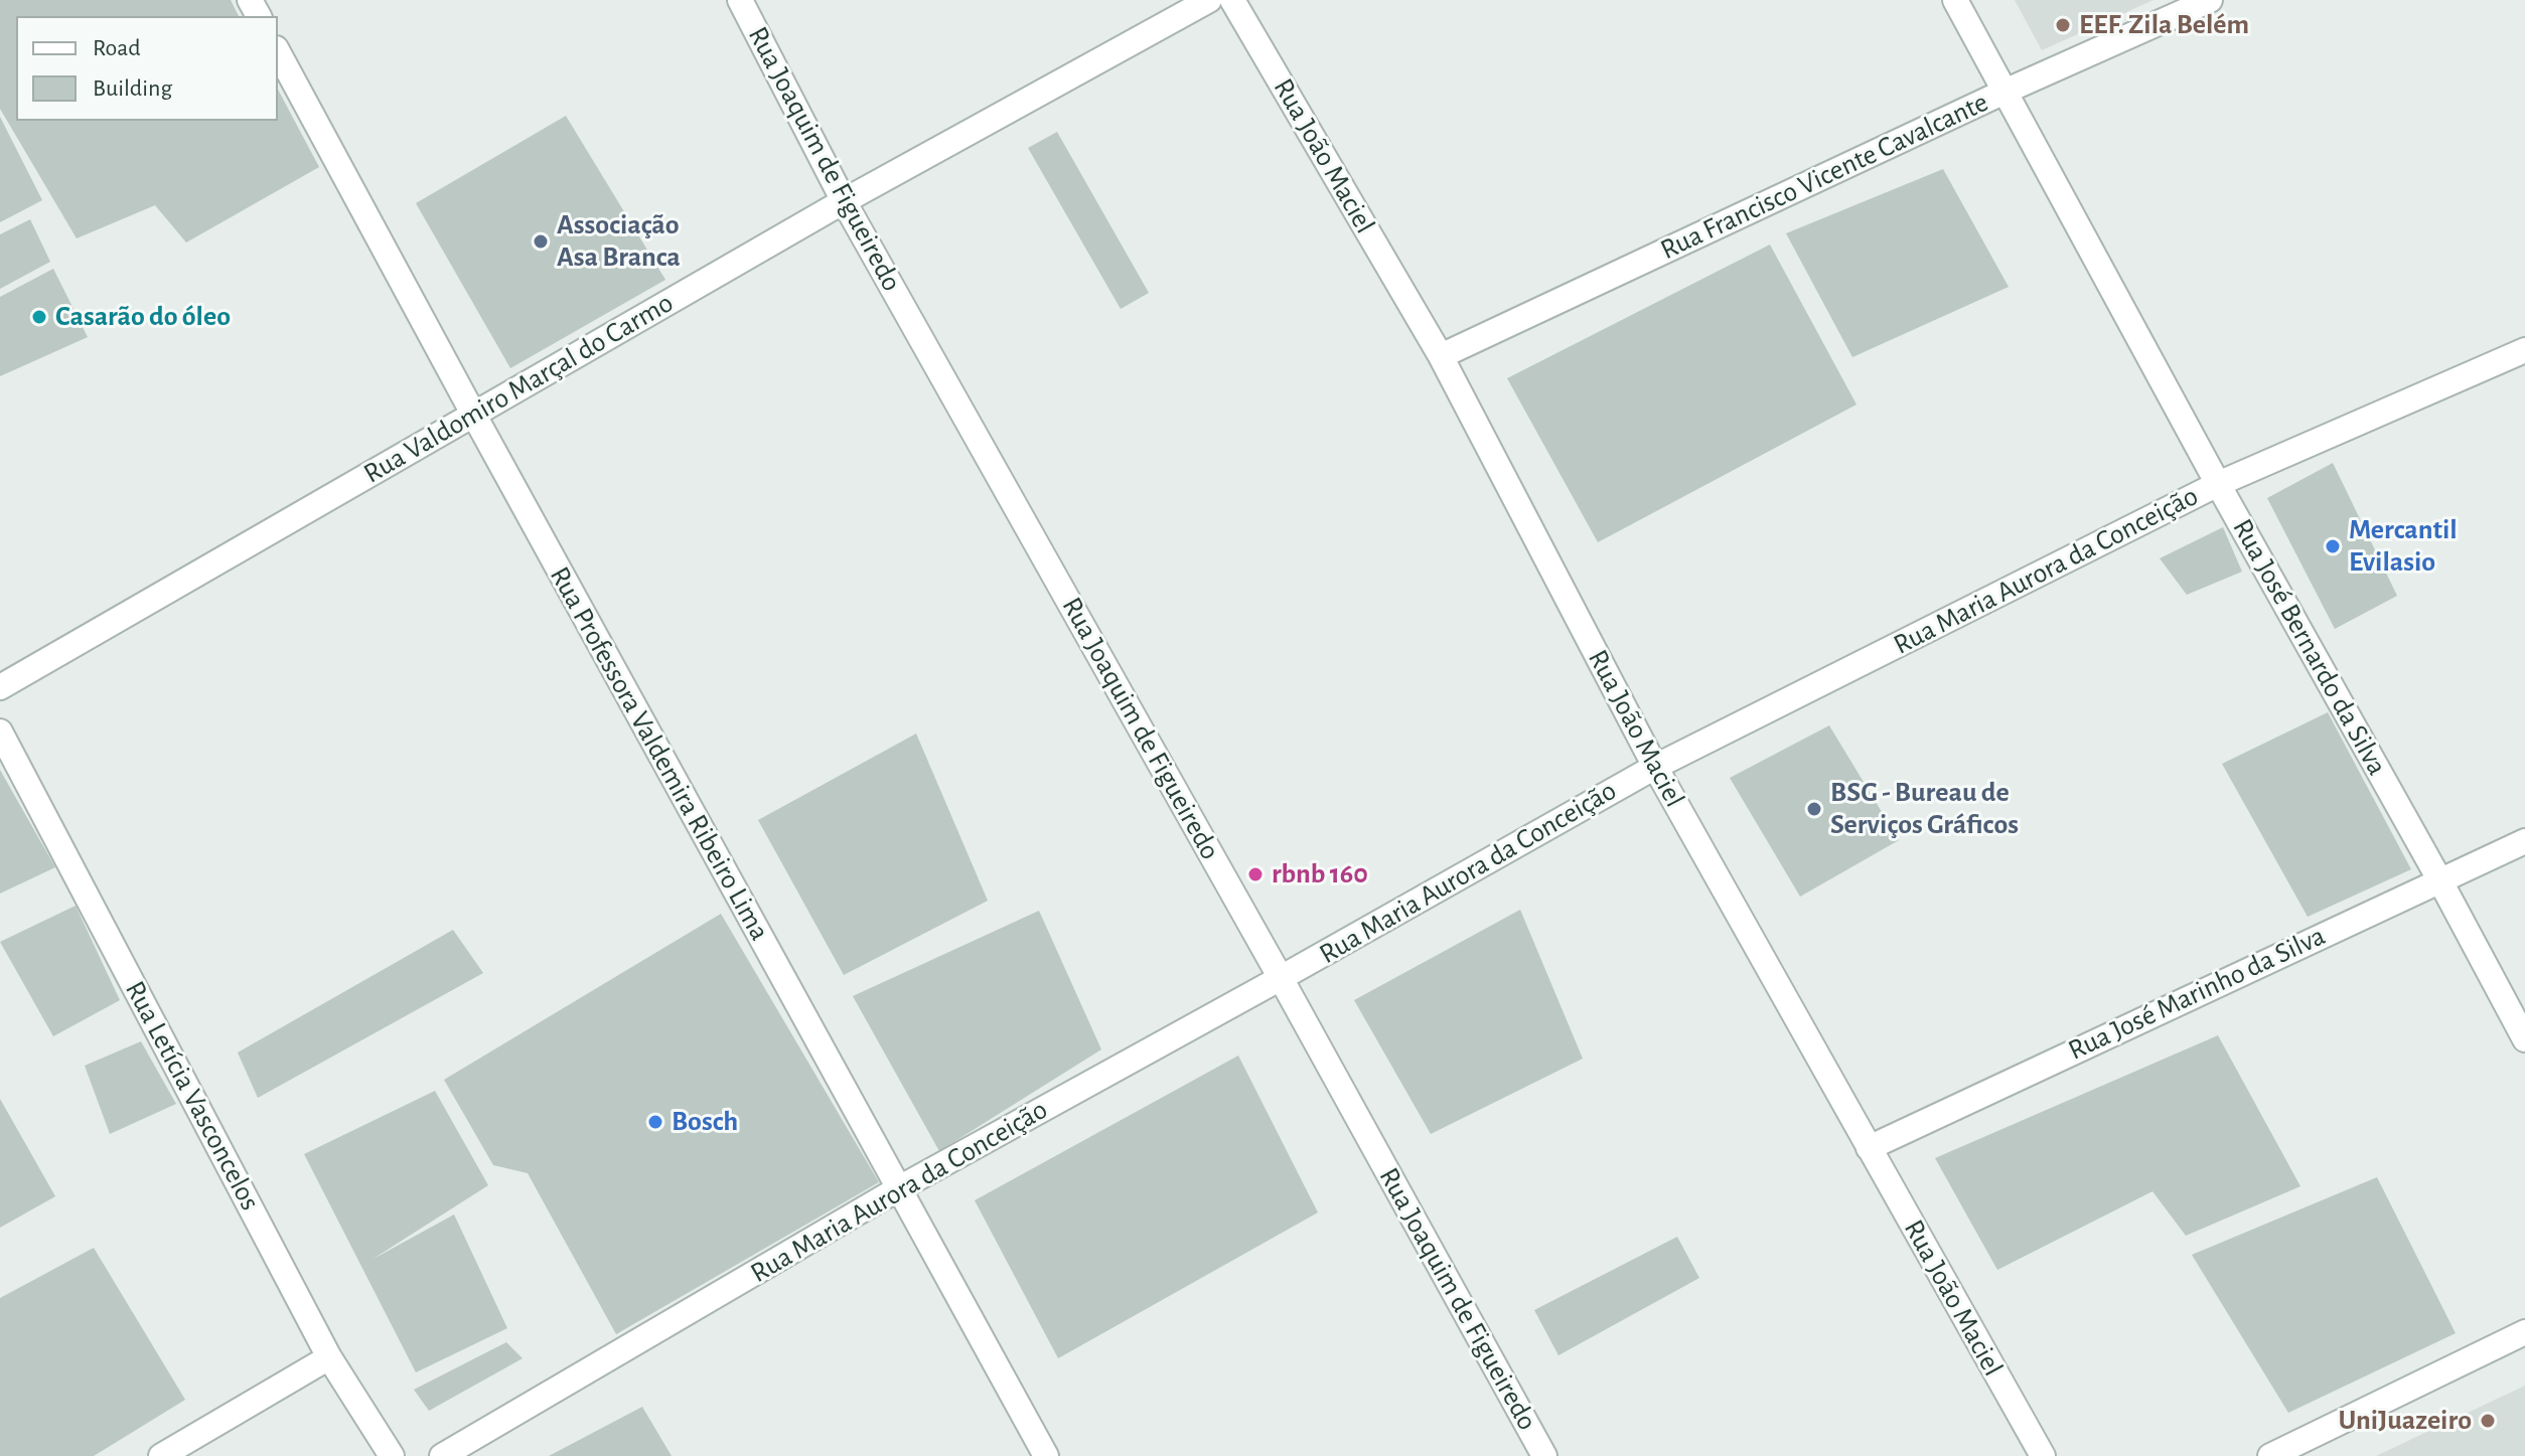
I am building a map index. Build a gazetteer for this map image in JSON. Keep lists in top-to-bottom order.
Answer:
{
  "streets": {
    "street": [
      "Rua João Maciel",
      "Rua Joaquim de Figueiredo",
      "Rua Francisco Vicente Cavalcante",
      "Rua Valdomiro Marçal do Carmo",
      "Rua Maria Aurora da Conceição",
      "Rua José Bernardo da Silva",
      "Rua Professora Valdemira Ribeiro Lima",
      "Rua José Marinho da Silva",
      "Rua Letícia Vasconcelos"
    ]
  },
  "crossings": [
    ["Rua João Maciel", "Rua Francisco Vicente Cavalcante"],
    ["Rua João Maciel", "Rua Maria Aurora da Conceição"],
    ["Rua João Maciel", "Rua José Marinho da Silva"],
    ["Rua Joaquim de Figueiredo", "Rua Valdomiro Marçal do Carmo"],
    ["Rua Joaquim de Figueiredo", "Rua Maria Aurora da Conceição"],
    ["Rua Francisco Vicente Cavalcante", "Rua José Bernardo da Silva"],
    ["Rua Valdomiro Marçal do Carmo", "Rua Professora Valdemira Ribeiro Lima"],
    ["Rua Maria Aurora da Conceição", "Rua José Bernardo da Silva"],
    ["Rua Maria Aurora da Conceição", "Rua Professora Valdemira Ribeiro Lima"],
    ["Rua José Bernardo da Silva", "Rua José Marinho da Silva"]
  ],
  "places": [
    "EEF. Zila Belém",
    "Associação Asa Branca",
    "Casarão do óleo",
    "Mercantil Evilasio",
    "BSG - Bureau de Serviços Gráficos",
    "rbnb 160",
    "Bosch",
    "UniJuazeiro"
  ],
  "legend": ["Road", "Building"]
}
